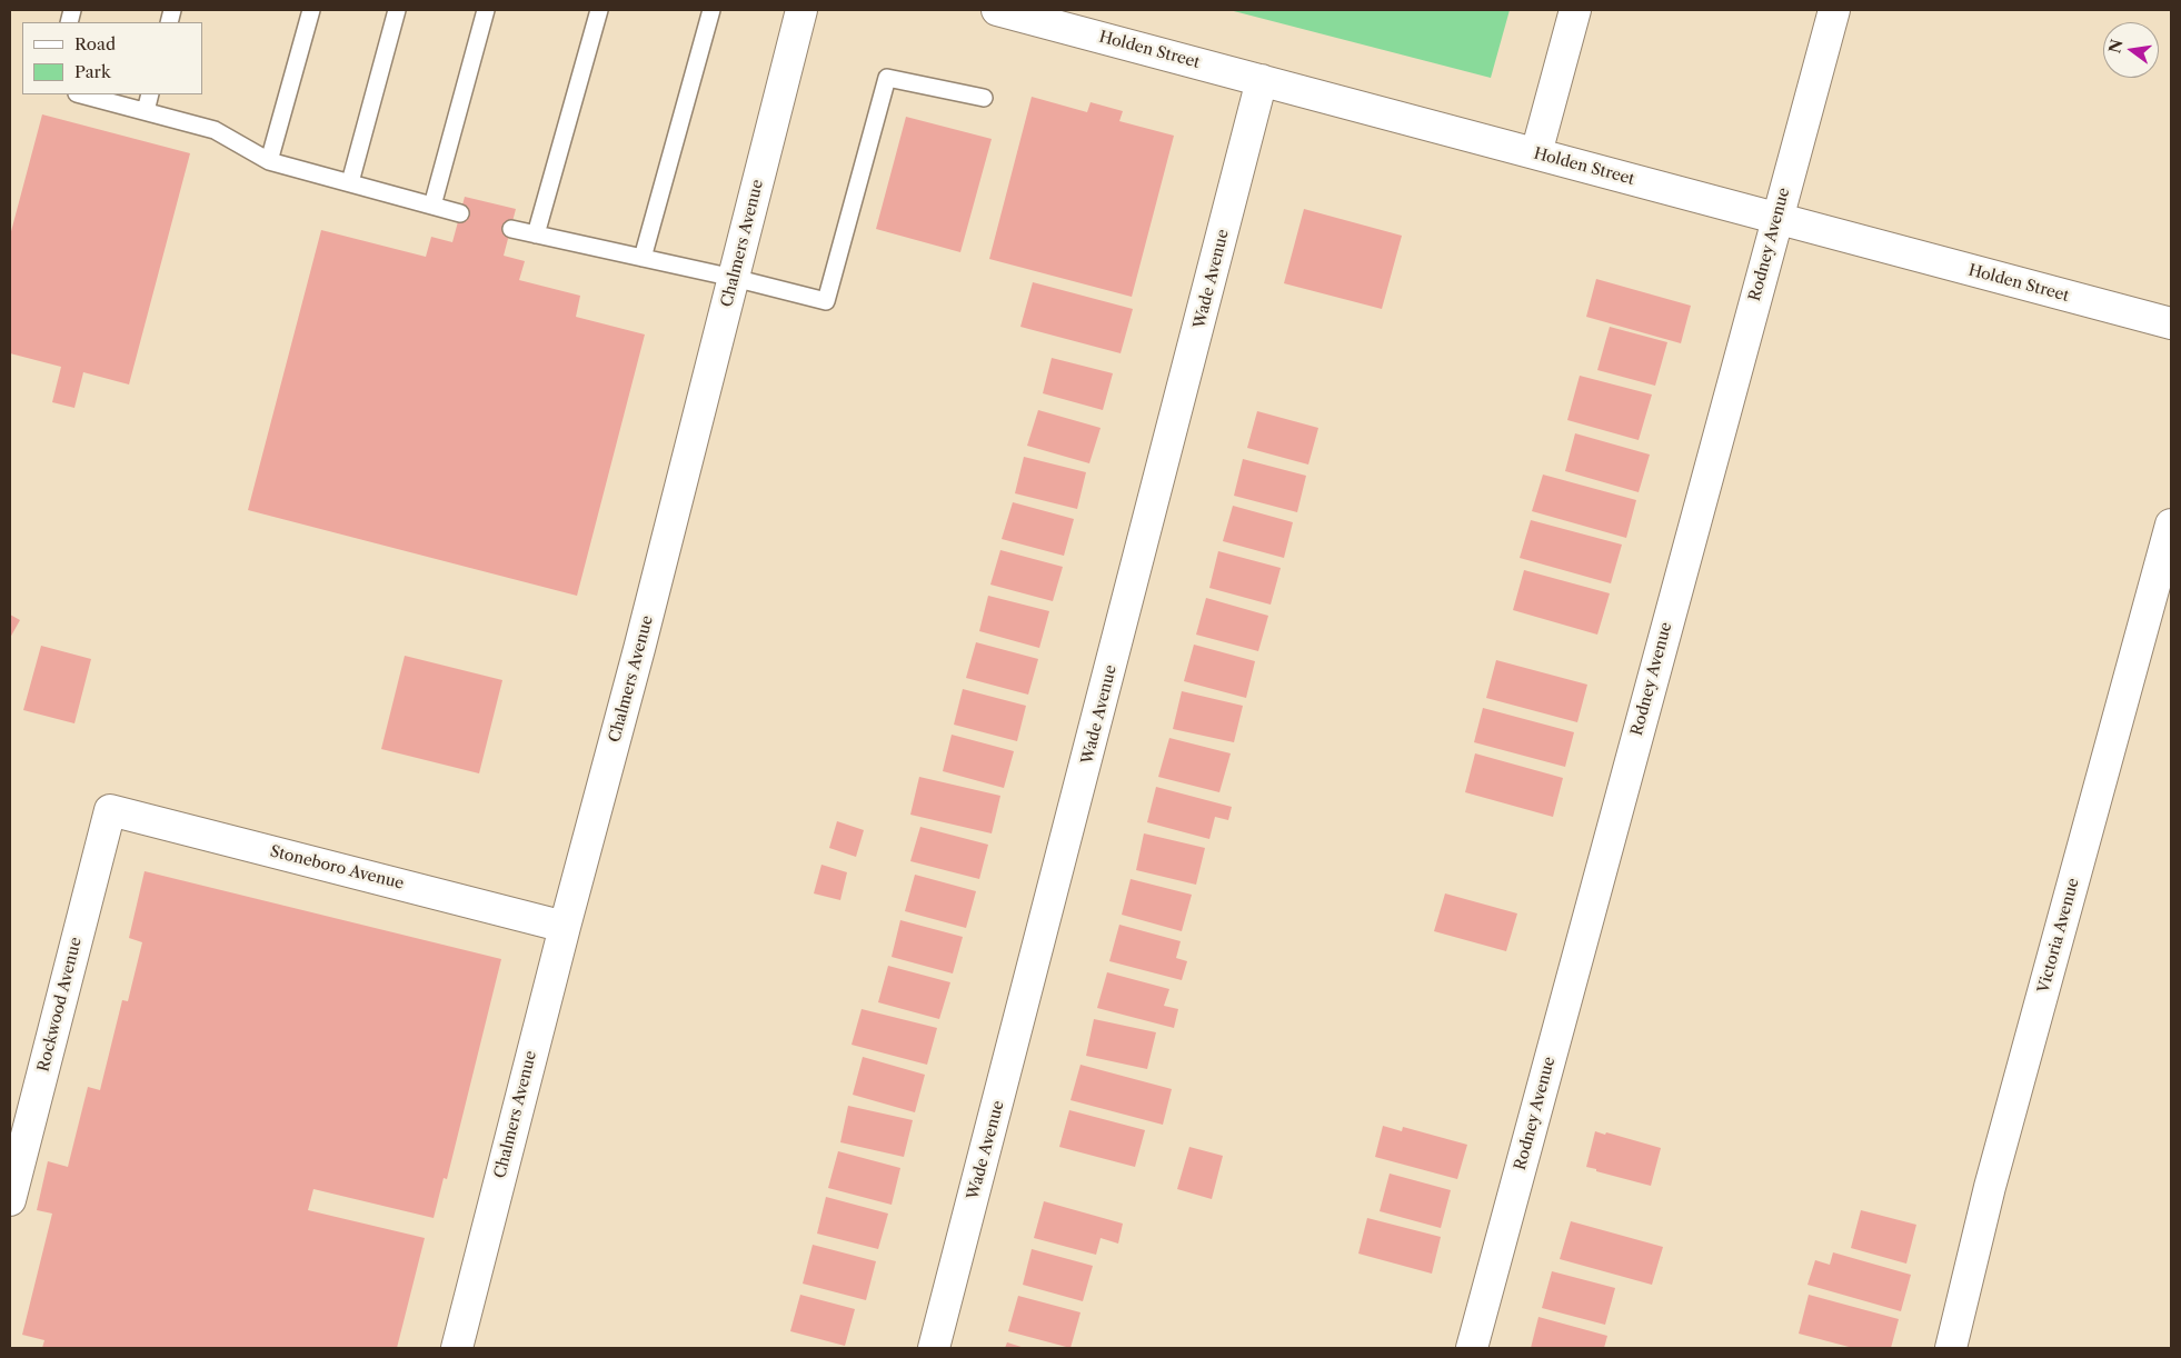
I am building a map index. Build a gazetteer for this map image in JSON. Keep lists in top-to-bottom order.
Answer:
{
  "streets": {
    "street": [
      "Holden Street",
      "Chalmers Avenue",
      "Rodney Avenue",
      "Wade Avenue",
      "Stoneboro Avenue",
      "Victoria Avenue",
      "Rockwood Avenue"
    ]
  },
  "crossings": [
    ["Holden Street", "Rodney Avenue"],
    ["Holden Street", "Wade Avenue"],
    ["Chalmers Avenue", "Stoneboro Avenue"],
    ["Stoneboro Avenue", "Rockwood Avenue"]
  ],
  "legend": ["Road", "Park"],
  "north": "left"
}
